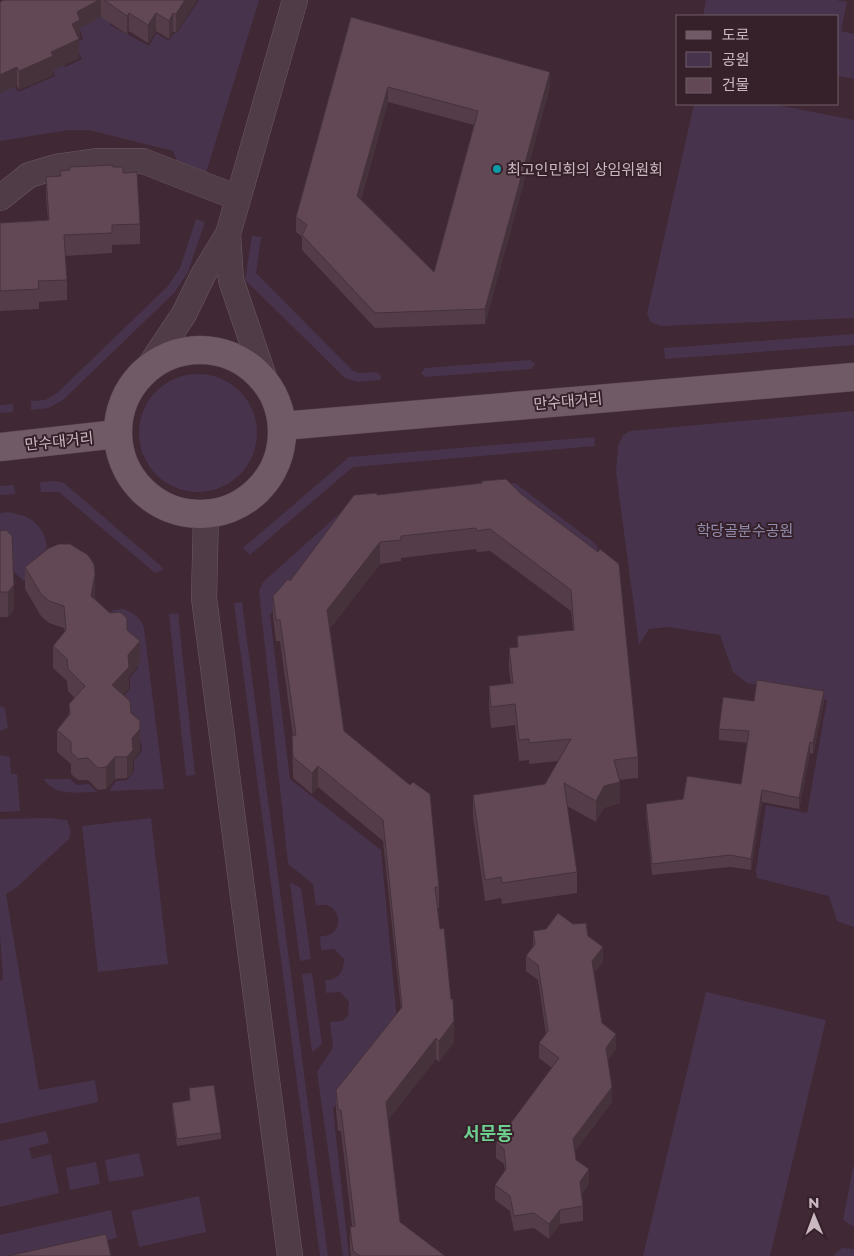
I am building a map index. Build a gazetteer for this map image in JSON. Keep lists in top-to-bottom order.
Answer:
{
  "streets": {
    "main road": ["만수대거리"]
  },
  "districts": ["서문동"],
  "parks": ["학당골분수공원"],
  "places": ["최고인민회의 상임위원회"],
  "legend": ["도로", "공원", "건물"],
  "north": "top"
}
